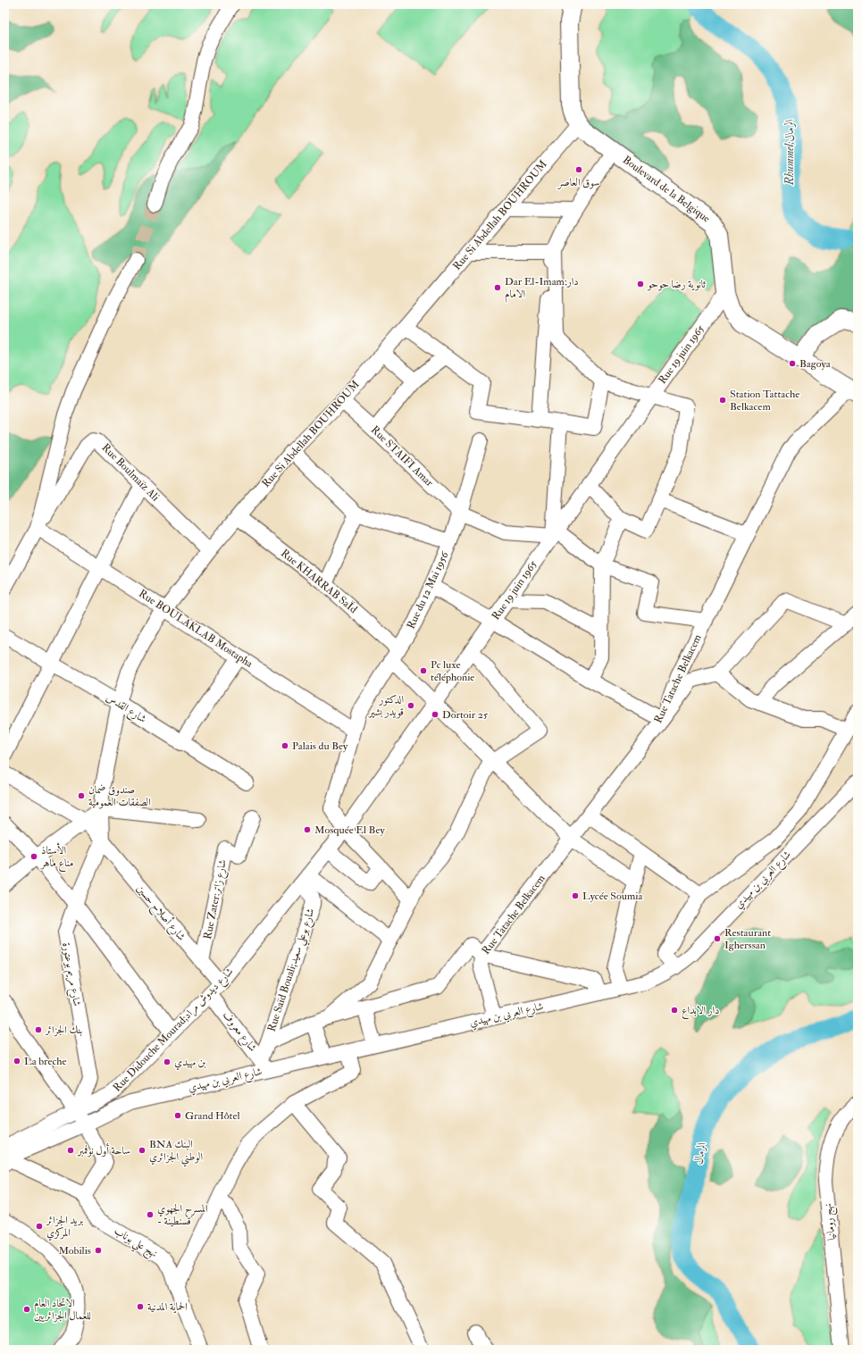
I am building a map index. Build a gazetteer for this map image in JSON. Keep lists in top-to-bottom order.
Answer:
{
  "streets": {
    "main road": ["Boulevard de la Belgique"],
    "street": [
      "Rue Si Abdellah BOUHROUM",
      "Rue 19 juin 1965",
      "Rue STAIFI Amar",
      "Rue Boulmaïz Ali",
      "Rue KHARRAB SaÏd",
      "Rue du 12 Mai 1956",
      "Rue BOULAKLAB Mostapha",
      "Rue Tatache Belkacem",
      "شارع القدس",
      "شارع العربي بن مهيدي",
      "Rue Zater;شارع زاتر",
      "شارع أصلاح حسين",
      "Rue Saïd Bouali;شارع بوعلي سعيد",
      "شارع مريم بوعتورة",
      "Rue Didouche Mourad;شارع ديدوش مراد",
      "شارع معروف",
      "نهج رومانيا",
      "نهج علي بوناب"
    ]
  },
  "crossings": [
    ["Boulevard de la Belgique", "Rue Si Abdellah BOUHROUM"],
    ["Boulevard de la Belgique", "Rue 19 juin 1965"],
    ["Boulevard de la Belgique", "Rue Tatache Belkacem"],
    ["Rue Si Abdellah BOUHROUM", "Rue STAIFI Amar"],
    ["Rue Si Abdellah BOUHROUM", "Rue Boulmaïz Ali"],
    ["Rue Si Abdellah BOUHROUM", "Rue KHARRAB SaÏd"],
    ["Rue Si Abdellah BOUHROUM", "Rue BOULAKLAB Mostapha"],
    ["Rue Si Abdellah BOUHROUM", "شارع القدس"],
    ["Rue Si Abdellah BOUHROUM", "شارع أصلاح حسين"],
    ["Rue Si Abdellah BOUHROUM", "شارع مريم بوعتورة"],
    ["Rue 19 juin 1965", "Rue KHARRAB SaÏd"],
    ["Rue 19 juin 1965", "Rue du 12 Mai 1956"],
    ["Rue 19 juin 1965", "Rue Saïd Bouali;شارع بوعلي سعيد"],
    ["Rue 19 juin 1965", "Rue Didouche Mourad;شارع ديدوش مراد"],
    ["Rue STAIFI Amar", "Rue du 12 Mai 1956"],
    ["Rue Boulmaïz Ali", "Rue BOULAKLAB Mostapha"],
    ["Rue KHARRAB SaÏd", "Rue du 12 Mai 1956"],
    ["Rue KHARRAB SaÏd", "Rue Tatache Belkacem"],
    ["Rue du 12 Mai 1956", "Rue BOULAKLAB Mostapha"],
    ["Rue Tatache Belkacem", "شارع العربي بن مهيدي"],
    ["شارع العربي بن مهيدي", "Rue Saïd Bouali;شارع بوعلي سعيد"],
    ["شارع العربي بن مهيدي", "Rue Didouche Mourad;شارع ديدوش مراد"],
    ["شارع العربي بن مهيدي", "شارع معروف"],
    ["Rue Zater;شارع زاتر", "شارع أصلاح حسين"],
    ["شارع أصلاح حسين", "شارع مريم بوعتورة"],
    ["شارع أصلاح حسين", "Rue Didouche Mourad;شارع ديدوش مراد"],
    ["Rue Saïd Bouali;شارع بوعلي سعيد", "Rue Didouche Mourad;شارع ديدوش مراد"],
    ["Rue Saïd Bouali;شارع بوعلي سعيد", "شارع معروف"],
    ["شارع مريم بوعتورة", "Rue Didouche Mourad;شارع ديدوش مراد"],
    ["Rue Didouche Mourad;شارع ديدوش مراد", "شارع معروف"]
  ],
  "water": ["Rhummel;الرمال", "الرمال"],
  "places": [
    "سوق العاصر",
    "ثانوية رضا حوحو",
    "Dar El-Imam;دار الامام",
    "Bagoya",
    "Station Tattache Belkacem",
    "Pc luxe téléphonie",
    "الدكتور قويدر بشير",
    "Dortoir 25",
    "Palais du Bey",
    "صندوق ضمان الصفقات العمومية",
    "Mosquée El Bey",
    "الأستاذ مناع ماهر",
    "Lycée Soumia",
    "Restaurant Igherssan",
    "دار الابداع",
    "بنك الجزائر",
    "La breche",
    "بن مهيدي",
    "Grand Hôtel",
    "ساحة أول نوفمبر",
    "BNA البنك الوطني الجزائري",
    "المسرح الجهوي - قسنطينة",
    "بريد الجزائر المركزي",
    "Mobilis",
    "الحماية المدنية",
    "الاتحاد العام للعمال الجزائريين"
  ]
}
